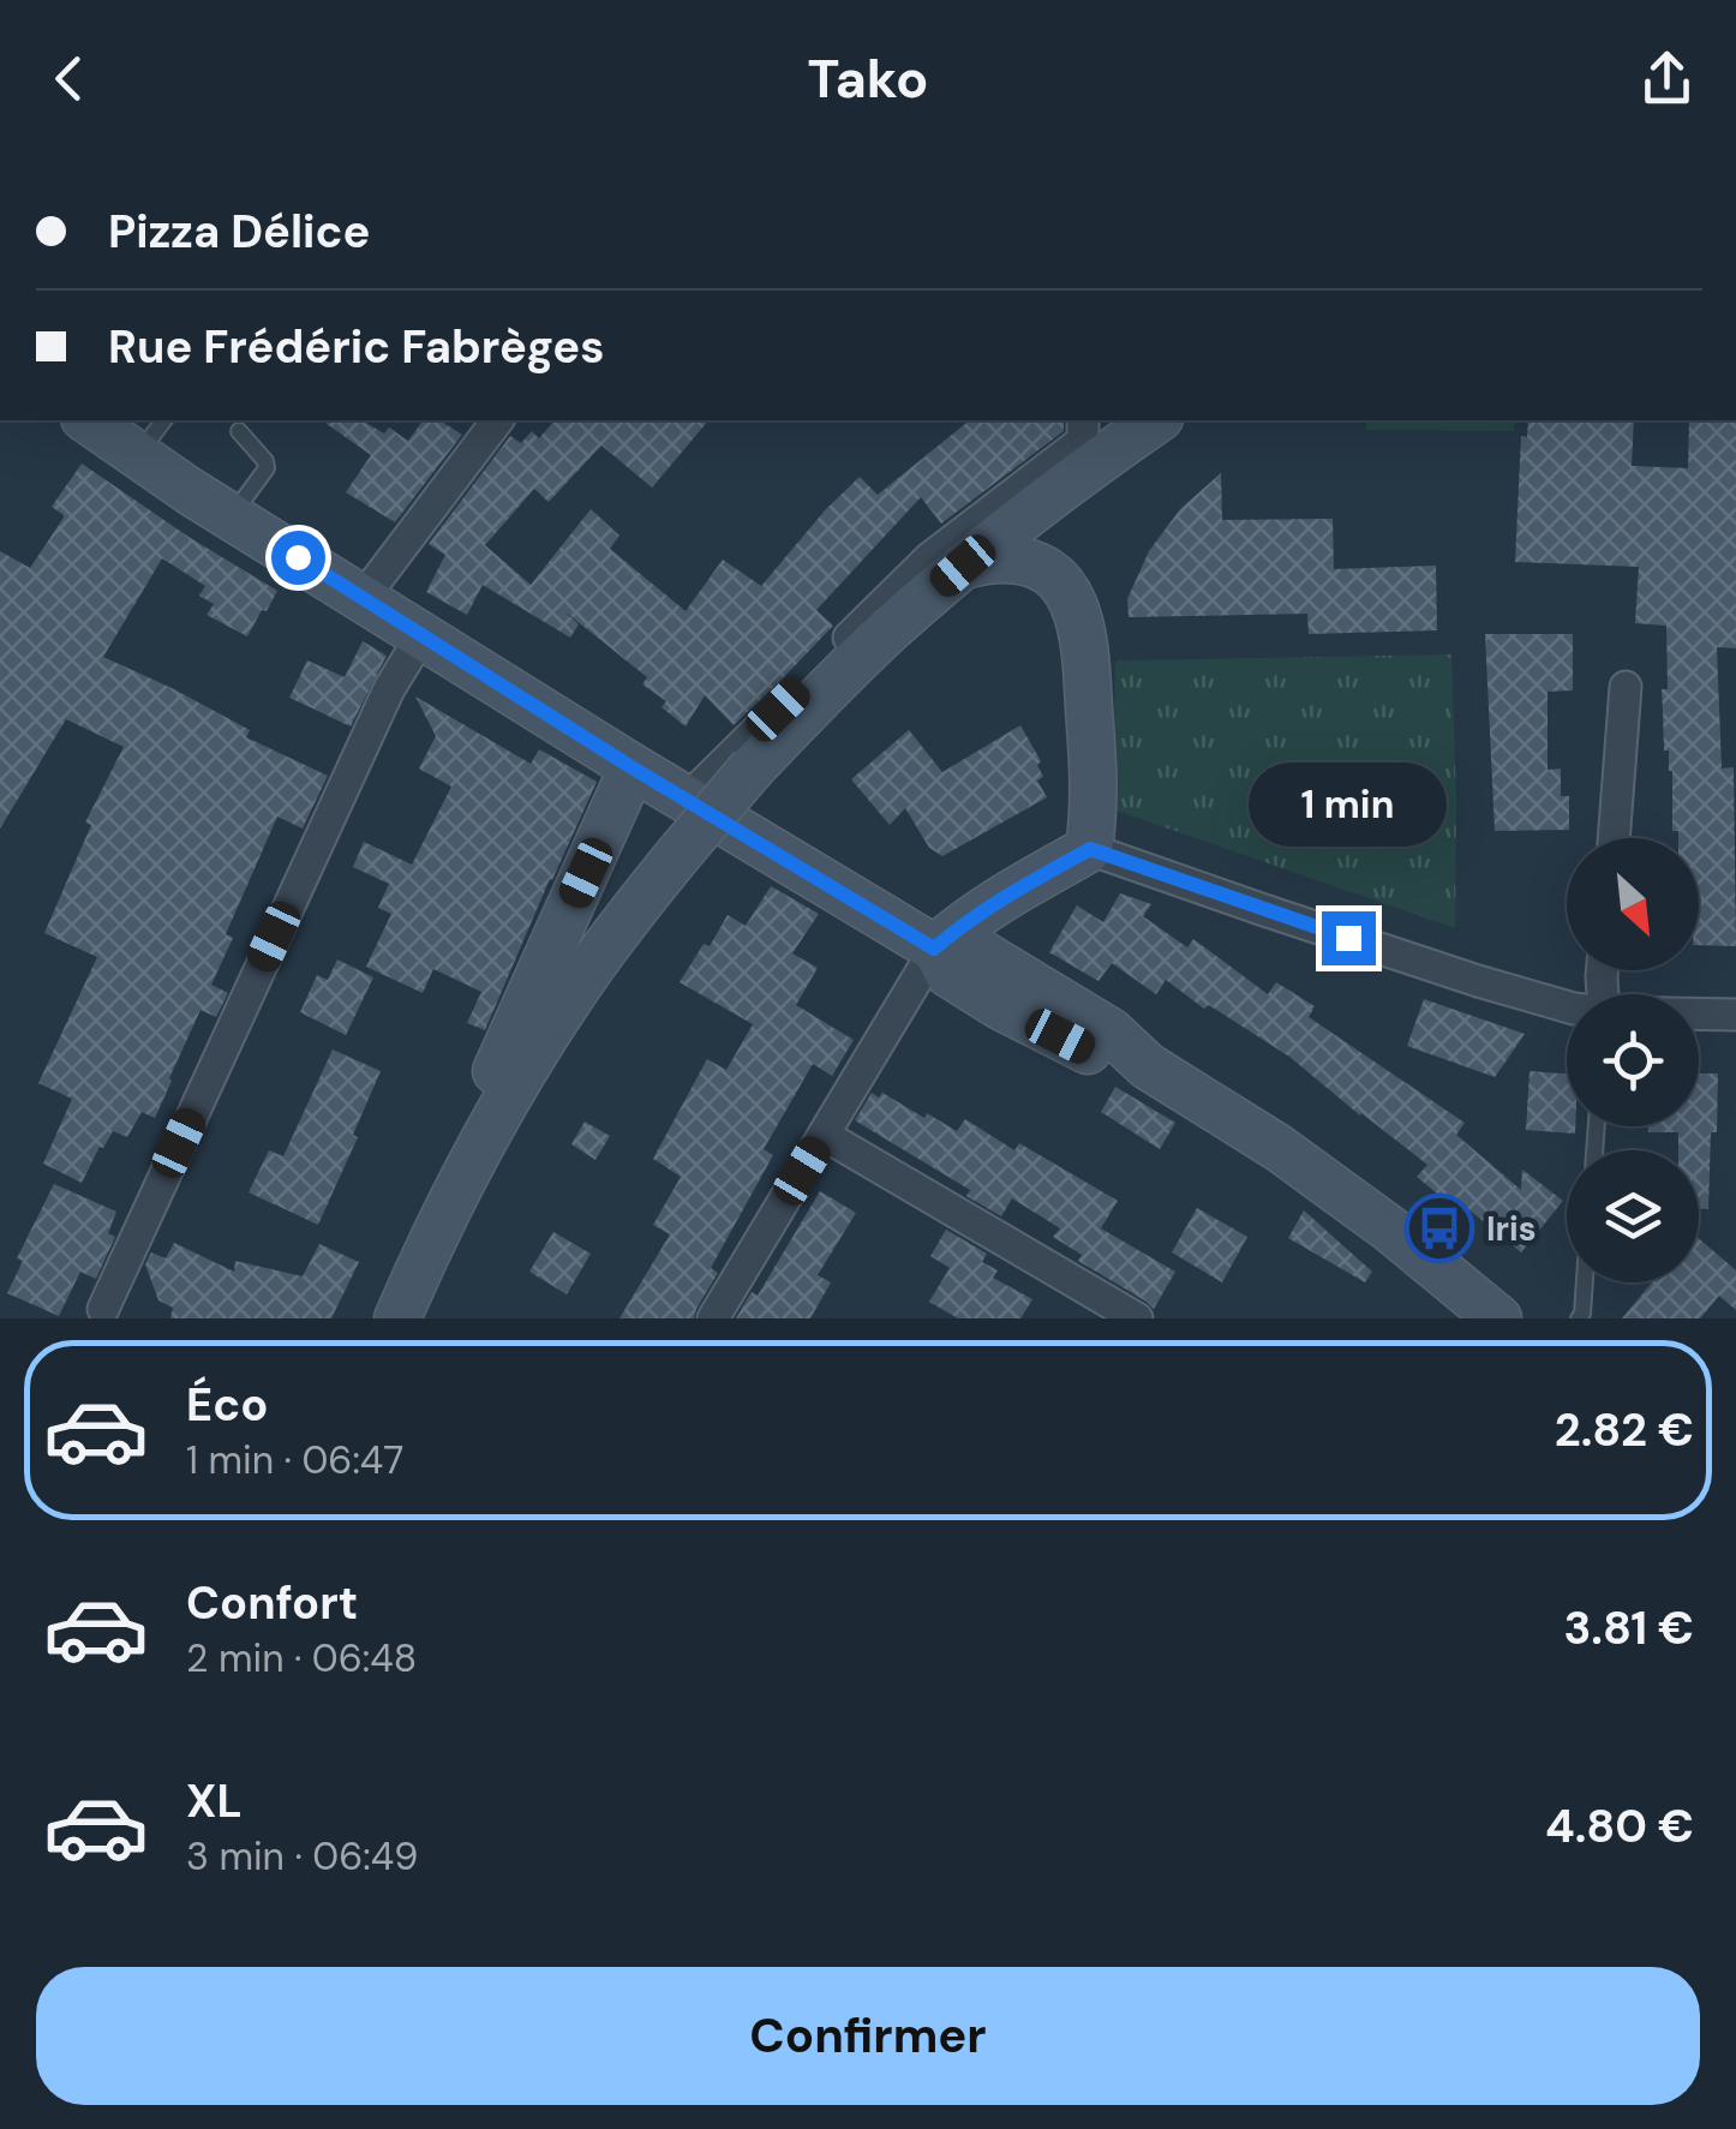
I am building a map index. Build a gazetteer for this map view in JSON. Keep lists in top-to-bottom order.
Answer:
{
  "places": {
    "bus stop": ["Iris"]
  },
  "north": "bottom right",
  "page": {
    "header": "Tako",
    "banner": ["Pizza Délice", "Rue Frédéric Fabrèges"],
    "bubble": "1 min",
    "list": [
      {
        "name": "Éco",
        "note": "1 min · 06:47",
        "value": "2.82 €"
      },
      {
        "name": "Confort",
        "note": "2 min · 06:48",
        "value": "3.81 €"
      },
      {
        "name": "XL",
        "note": "3 min · 06:49",
        "value": "4.80 €"
      }
    ],
    "buttons": "Confirmer"
  }
}
